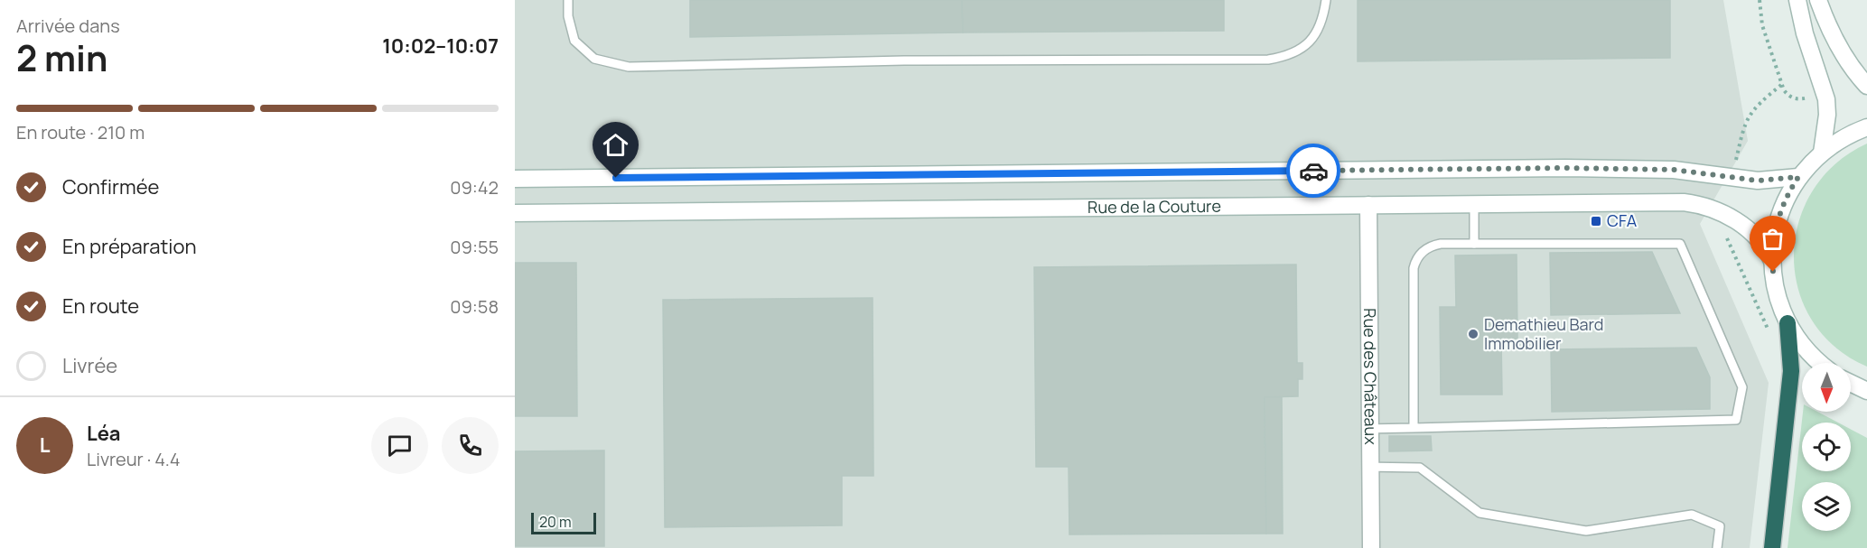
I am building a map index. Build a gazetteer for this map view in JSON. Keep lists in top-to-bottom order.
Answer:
{
  "streets": {
    "street": ["Rue de la Couture", "Rue des Châteaux"]
  },
  "crossings": [
    ["Rue de la Couture", "Rue des Châteaux"]
  ],
  "places": {
    "transit": ["CFA"],
    "other": ["Demathieu Bard Immobilier"]
  },
  "scale_bar": "20 m",
  "north": "bottom",
  "page": {
    "heading": ["2 min", "Arrivée dans", "10:02–10:07"],
    "panel": ["Léa", "Livreur · 4.4"],
    "bar": "En route · 210 m",
    "list": [
      ["Confirmée", "09:42"],
      ["En préparation", "09:55"],
      ["En route", "09:58"],
      "Livrée"
    ],
    "round": "L",
    "scale": "20 m"
  }
}
